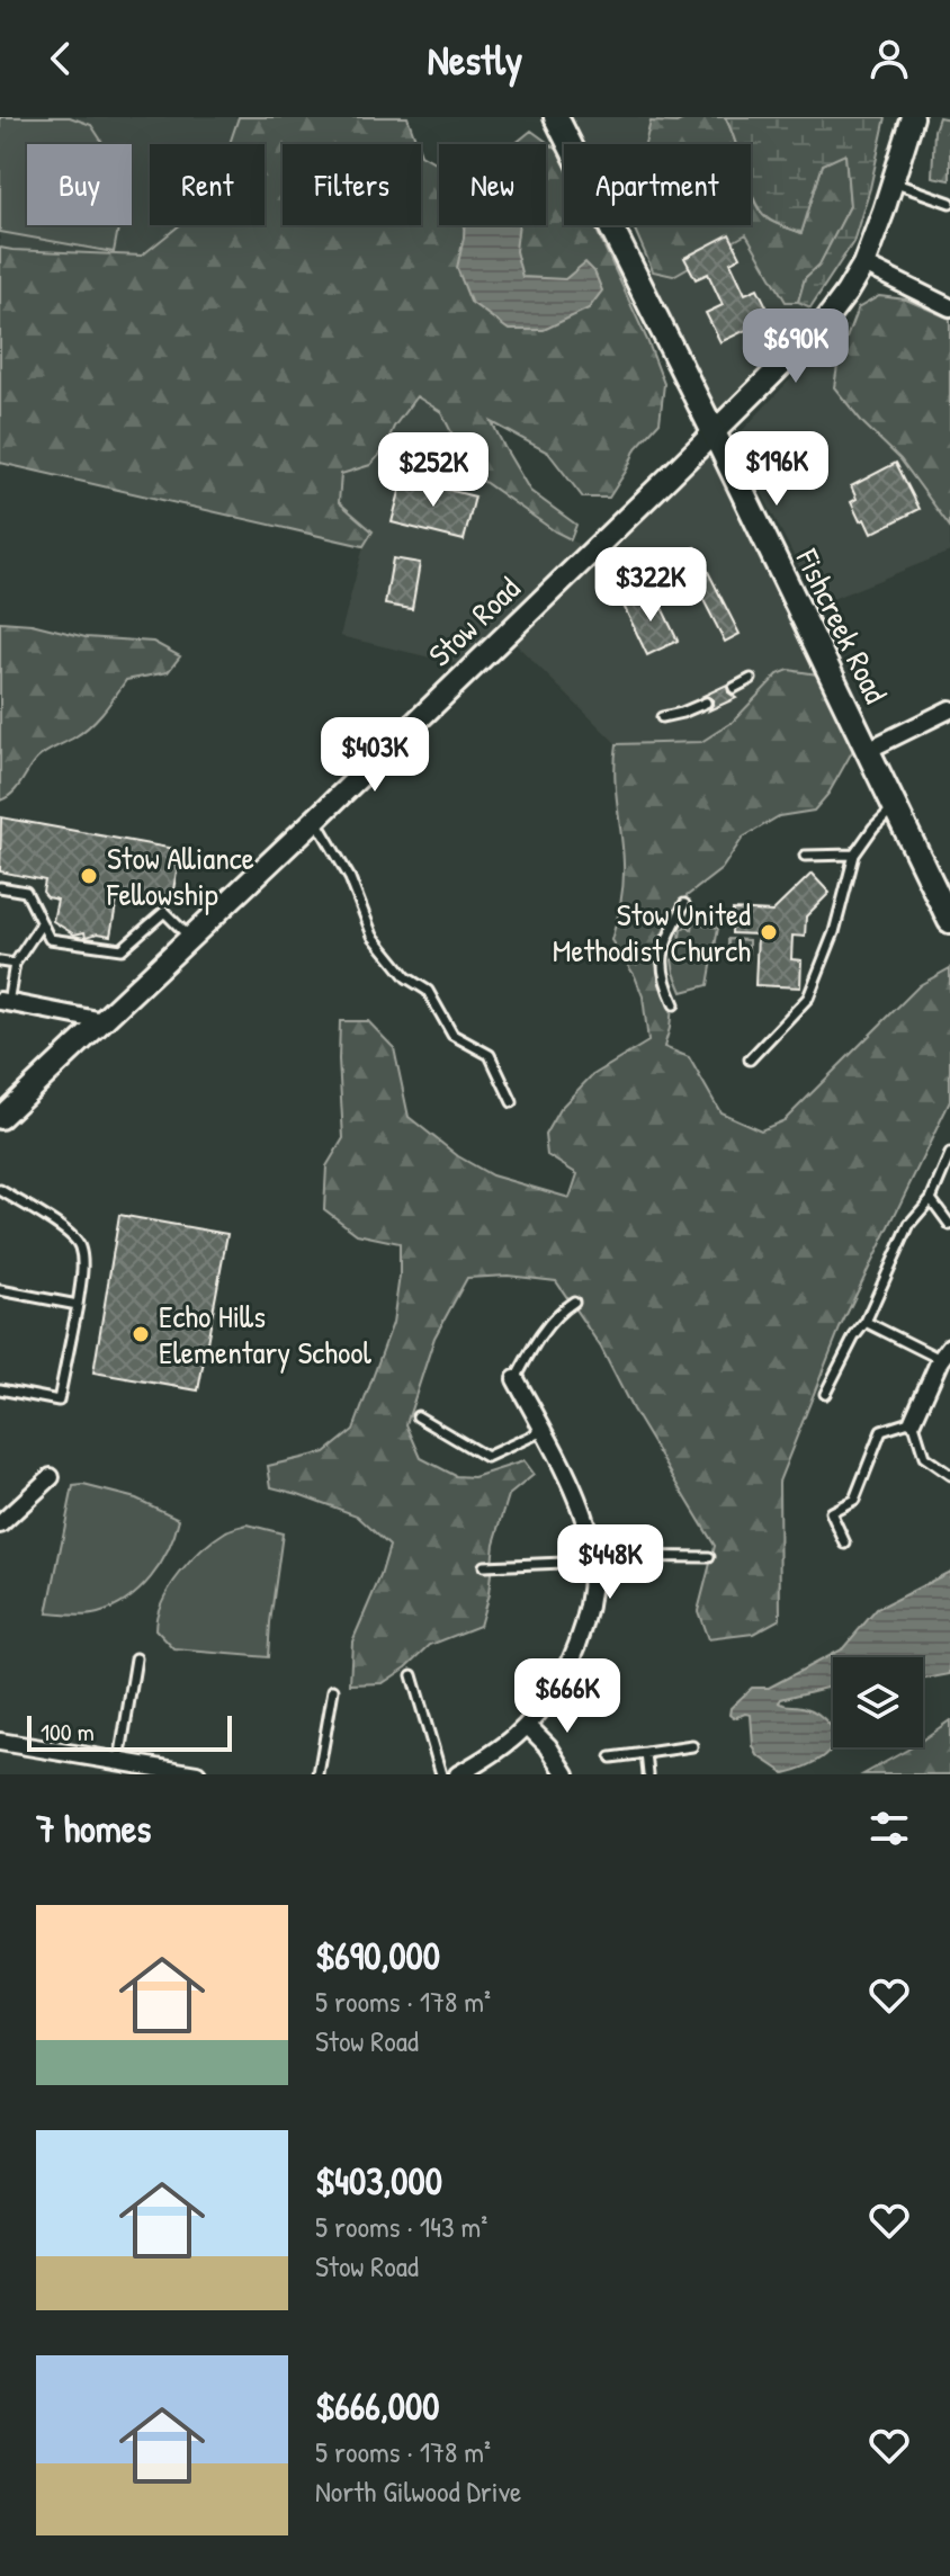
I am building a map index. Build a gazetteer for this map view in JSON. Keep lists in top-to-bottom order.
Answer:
{
  "streets": {
    "main road": ["Fishcreek Road"],
    "street": ["Stow Road"]
  },
  "crossings": [
    ["Stow Road", "Fishcreek Road"]
  ],
  "places": ["Stow Alliance Fellowship", "Stow United Methodist Church", "Echo Hills Elementary School"],
  "scale_bar": "100 m",
  "page": {
    "header": "Nestly",
    "chip": [
      "Buy",
      "Rent",
      "Filters",
      "New",
      "Apartment"
    ],
    "price": [
      "$690K",
      "$196K",
      "$252K",
      "$322K",
      "$403K",
      "$448K",
      "$666K"
    ],
    "scale": "100 m",
    "heading": "7 homes",
    "list": [
      {
        "name": "$690,000",
        "note": "5 rooms · 178 m² · Stow Road"
      },
      {
        "name": "$403,000",
        "note": "5 rooms · 143 m² · Stow Road"
      },
      {
        "name": "$666,000",
        "note": "5 rooms · 178 m² · North Gilwood Drive"
      }
    ]
  }
}
